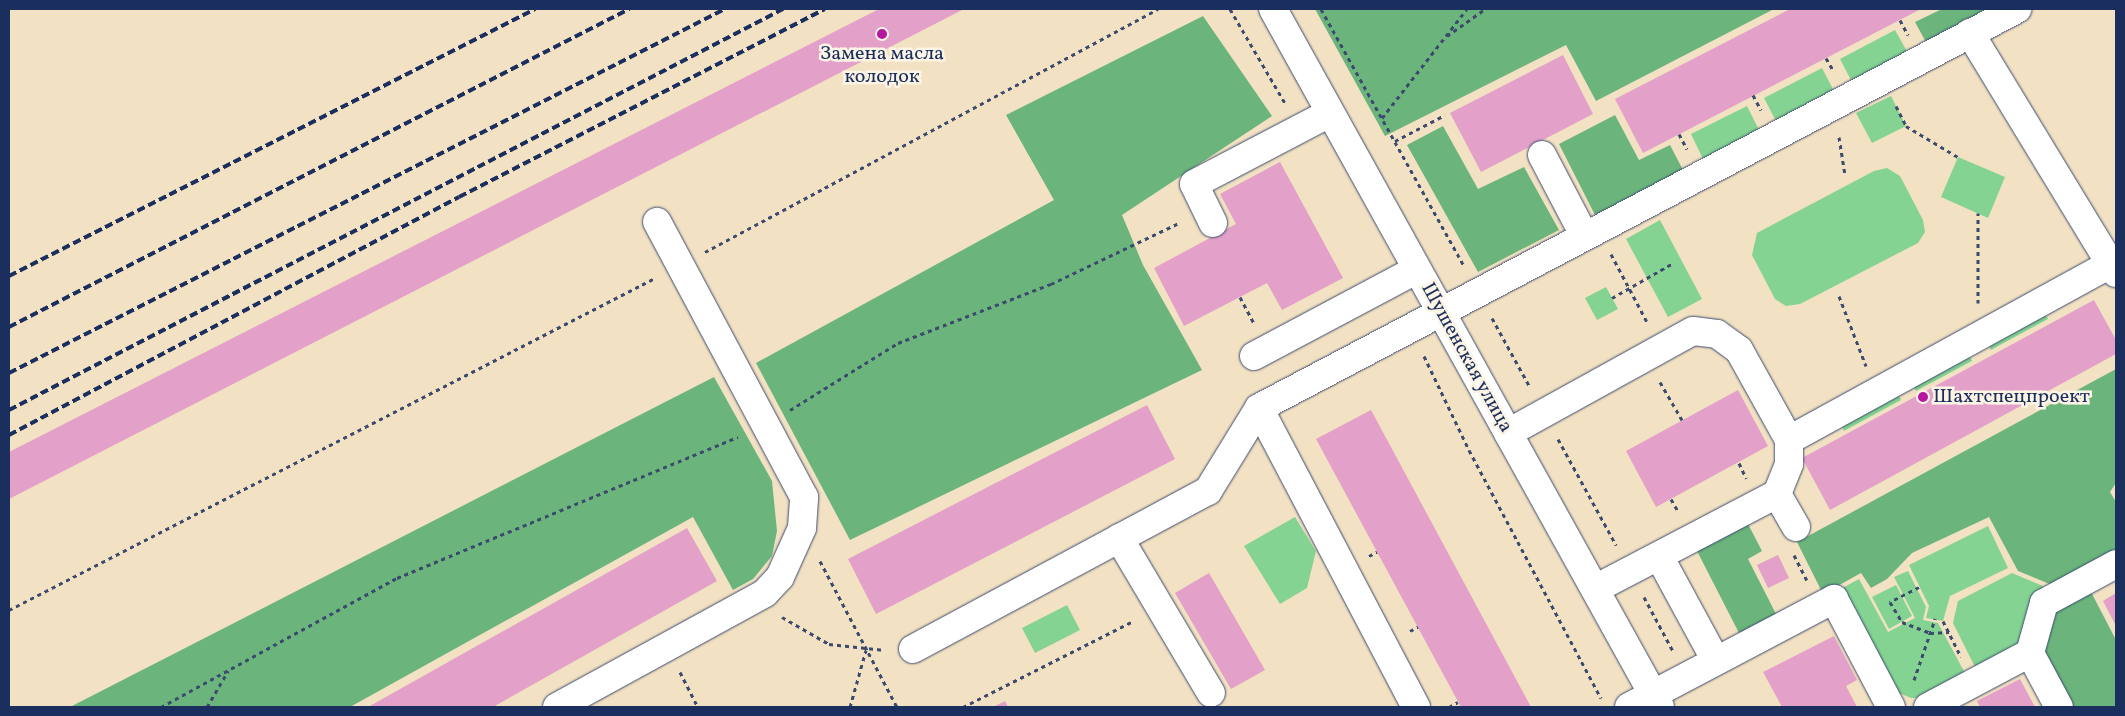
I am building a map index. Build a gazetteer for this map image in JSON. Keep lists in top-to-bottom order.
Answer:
{
  "streets": {
    "street": ["Шушенская улица"]
  },
  "places": ["Замена масла колодок", "Шахтспецпроект"]
}
